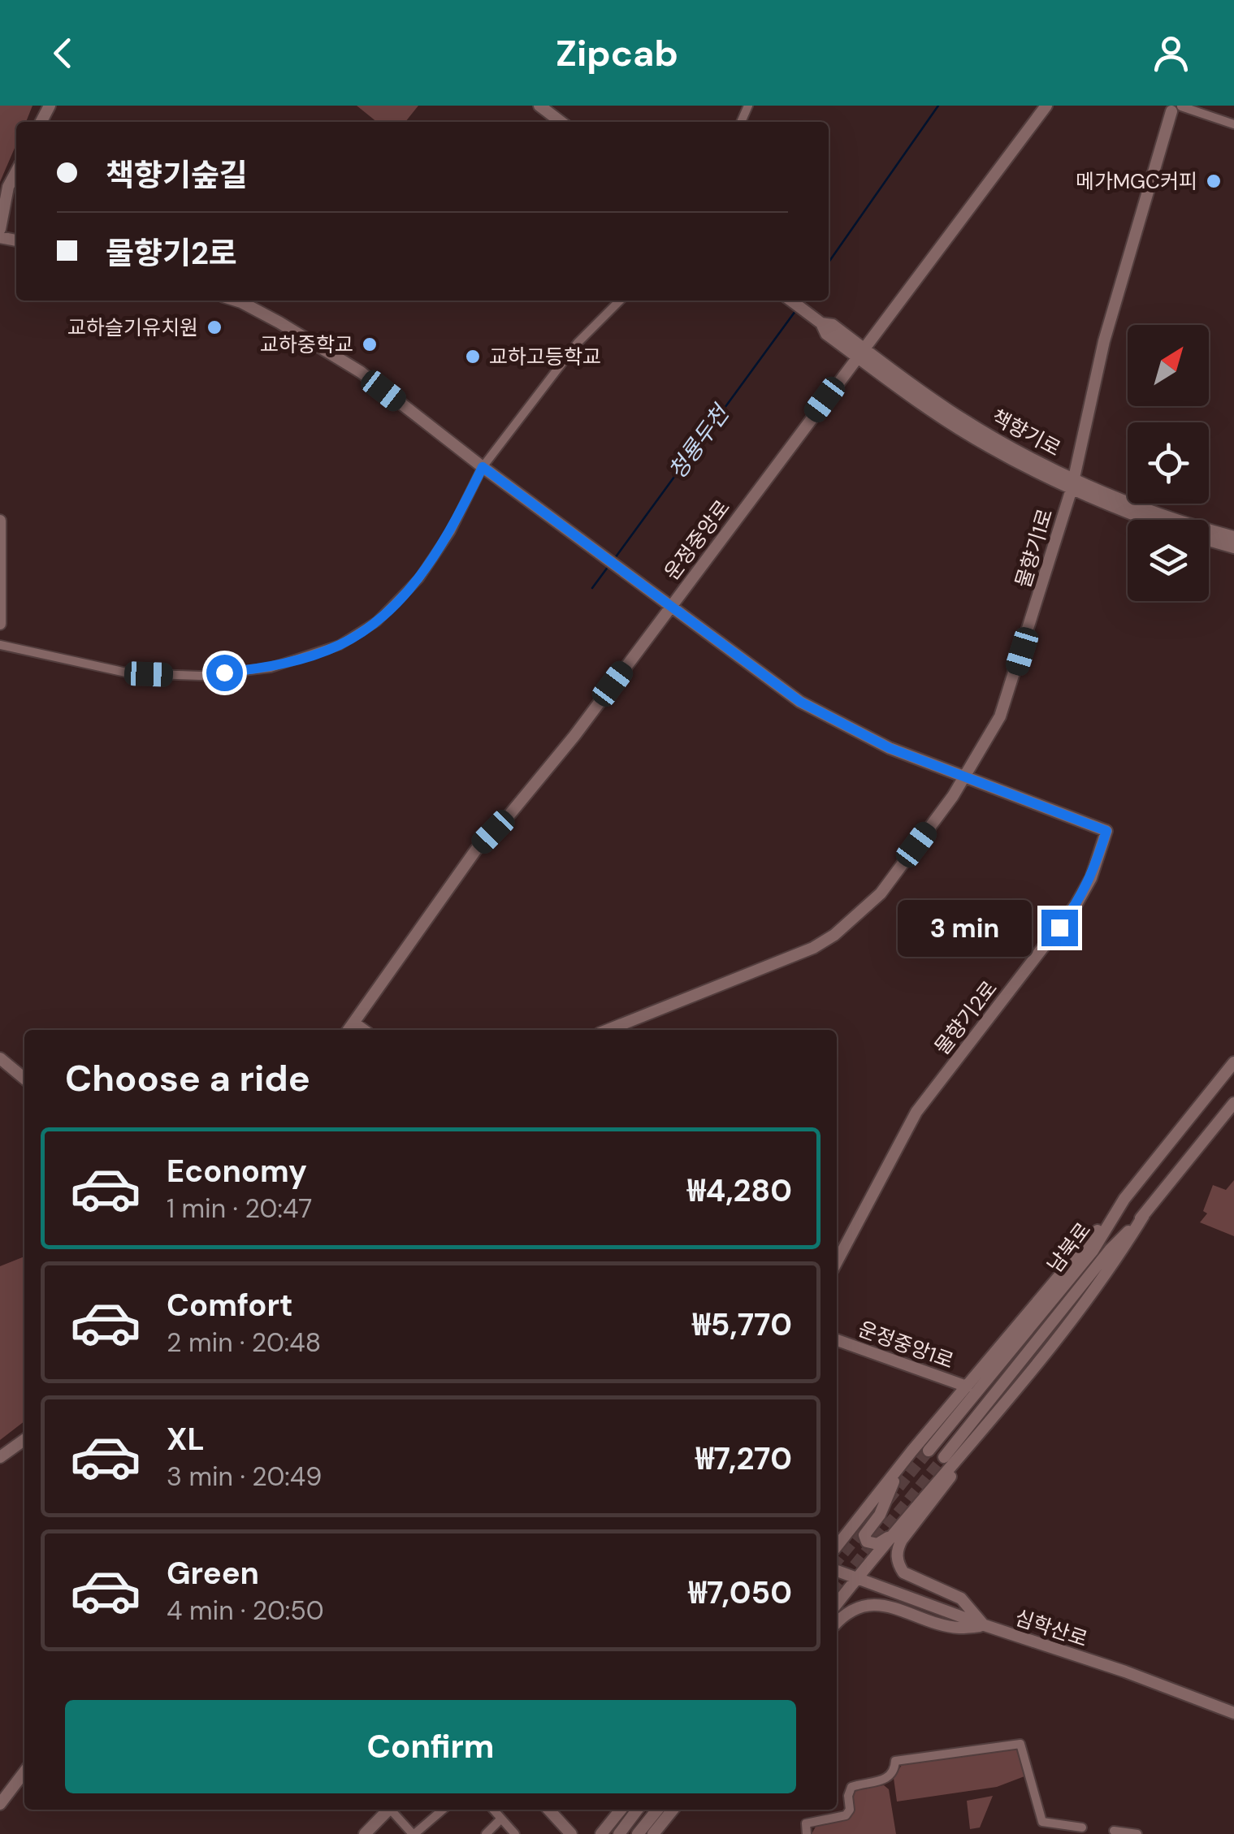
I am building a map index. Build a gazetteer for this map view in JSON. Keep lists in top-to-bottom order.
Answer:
{
  "streets": {
    "street": [
      "책향기로",
      "운정중앙로",
      "물향기1로",
      "물향기2로",
      "남북로",
      "운정중앙1로",
      "심학산로"
    ]
  },
  "crossings": [
    ["책향기로", "운정중앙로"],
    ["책향기로", "물향기1로"],
    ["운정중앙로", "물향기2로"],
    ["물향기1로", "물향기2로"]
  ],
  "water": ["청룡두천"],
  "places": [
    "메가MGC커피",
    "교하슬기유치원",
    "교하중학교",
    "교하고등학교"
  ],
  "north": "top right",
  "page": {
    "header": "Zipcab",
    "banner": ["책향기숲길", "물향기2로"],
    "bubble": "3 min",
    "heading": "Choose a ride",
    "list": [
      {
        "name": "Economy",
        "note": "1 min · 20:47",
        "value": "₩4,280"
      },
      {
        "name": "Comfort",
        "note": "2 min · 20:48",
        "value": "₩5,770"
      },
      {
        "name": "XL",
        "note": "3 min · 20:49",
        "value": "₩7,270"
      },
      {
        "name": "Green",
        "note": "4 min · 20:50",
        "value": "₩7,050"
      }
    ],
    "buttons": "Confirm"
  }
}
